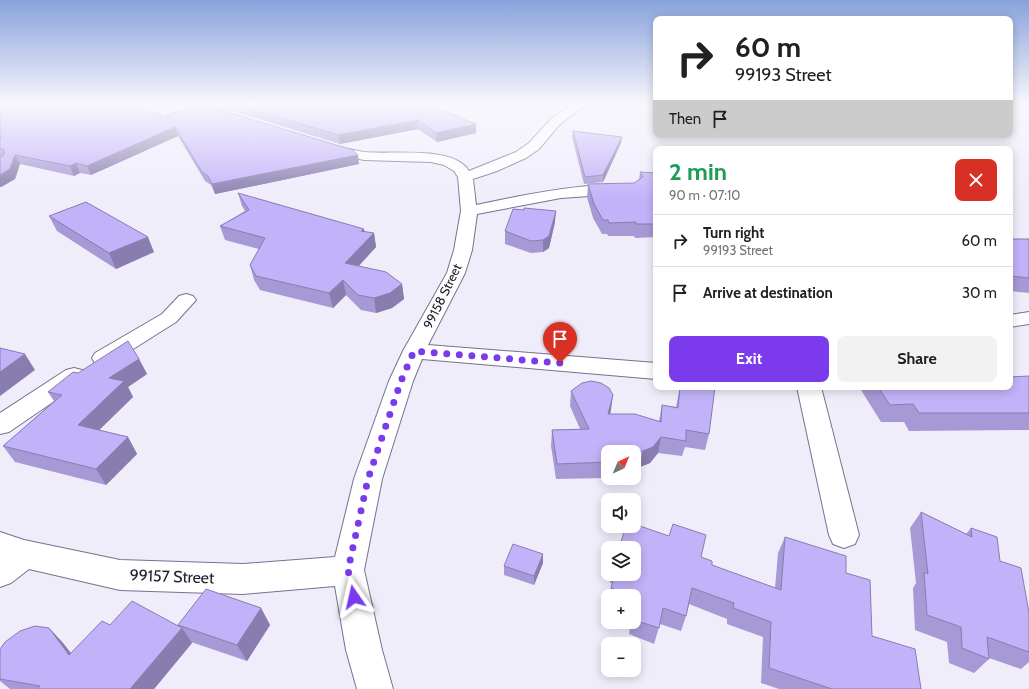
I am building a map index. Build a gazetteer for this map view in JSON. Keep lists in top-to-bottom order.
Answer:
{
  "streets": {
    "street": ["99158 Street", "99157 Street"]
  },
  "crossings": [
    ["99158 Street", "99157 Street"]
  ],
  "north": "top right",
  "page": {
    "turn": ["60 m", "99193 Street"],
    "then": "Then",
    "heading": ["2 min", "90 m · 07:10"],
    "list": [
      {
        "name": "Turn right",
        "note": "99193 Street",
        "value": "60 m"
      },
      {
        "name": "Arrive at destination",
        "value": "30 m"
      }
    ],
    "buttons": ["Exit", "Share"],
    "map_buttons": ["+", "−"]
  }
}
